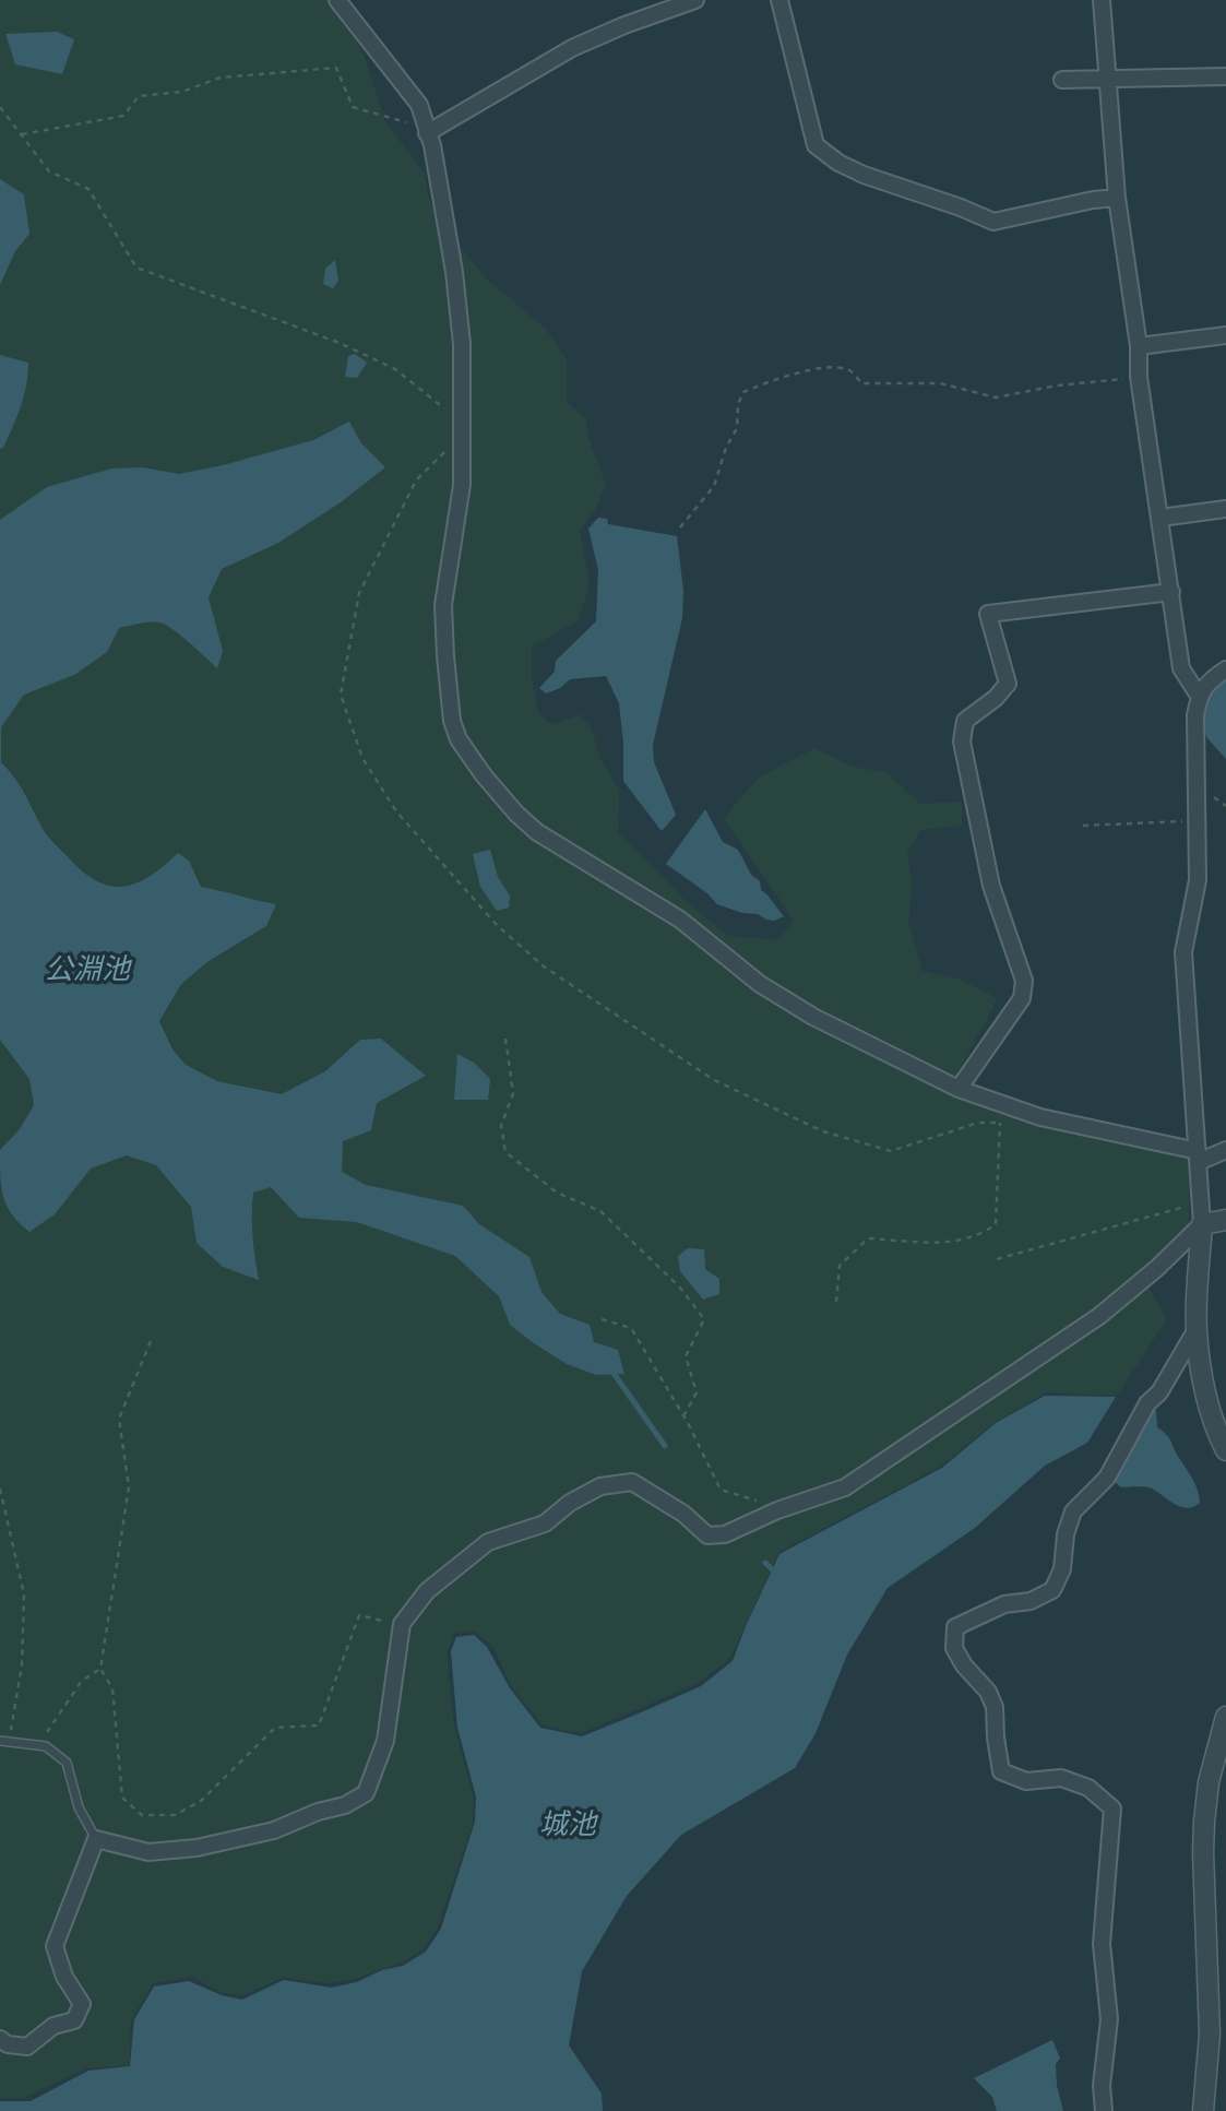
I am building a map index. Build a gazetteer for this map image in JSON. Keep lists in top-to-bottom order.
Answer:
{
  "water": ["公淵池", "城池"]
}
